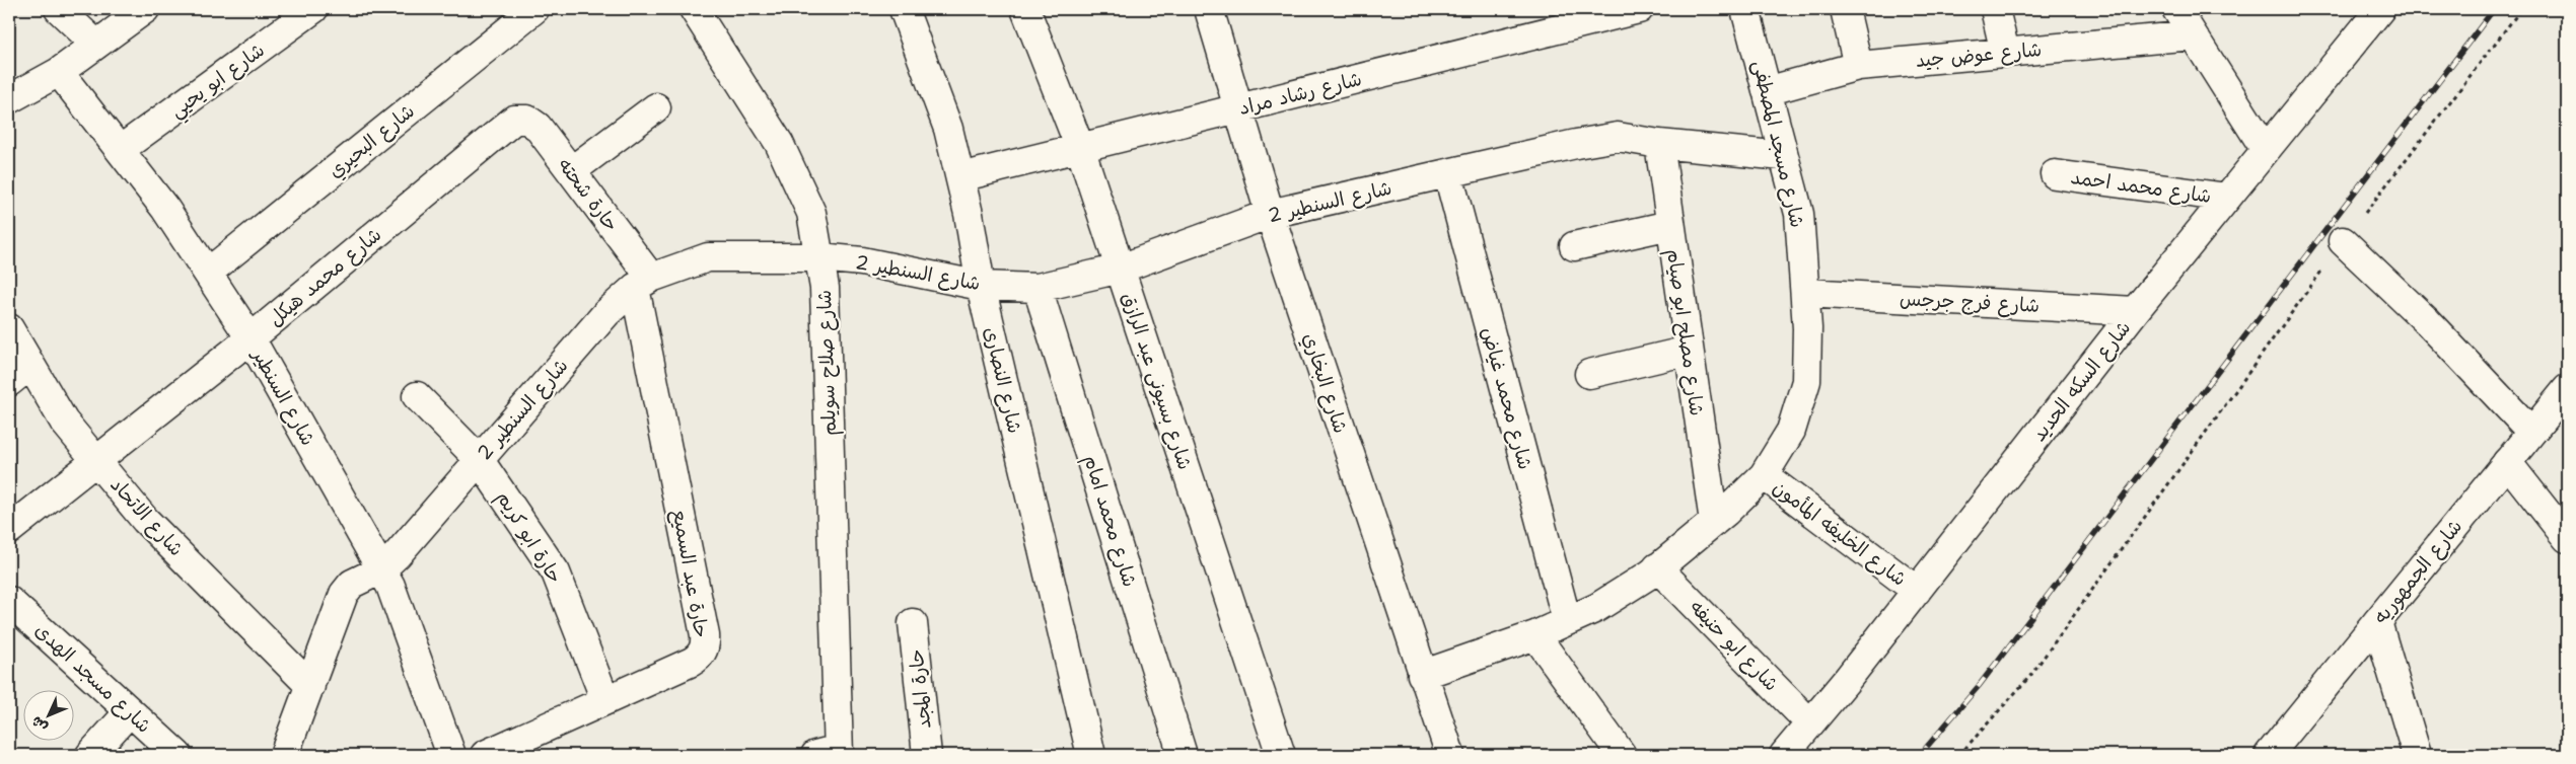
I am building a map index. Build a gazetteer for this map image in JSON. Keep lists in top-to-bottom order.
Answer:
{
  "streets": {
    "street": [
      "شارع عوض جيد",
      "شارع ابو يحيي",
      "شارع رشاد مراد",
      "شارع البحيري",
      "شارع مسجد المصطفى",
      "شارع محمد احمد",
      "حارة شحته",
      "شارع السنطير 2",
      "شارع محمد هيكل",
      "شارع فرج جرجس",
      "شارع مصلح ابو صيام",
      "شارع صلاح سويلم",
      "شارع النصارى",
      "شارع بسيونى عبد الرازق",
      "شارع السكه الحديد",
      "شارع البخاري",
      "شارع السنطير",
      "شارع محمد غياض",
      "شارع الاتحاد",
      "شارع محمد امام",
      "شارع الخليفه المأمون",
      "حارة ابو كريم",
      "شارع الجمهوريه",
      "حارة عبد السميع",
      "شارع ابو حنيفه",
      "شارع مسجد الهدى",
      "حارة المجد"
    ]
  },
  "crossings": [
    ["شارع عوض جيد", "شارع مسجد المصطفى"],
    ["شارع ابو يحيي", "شارع السنطير"],
    ["شارع رشاد مراد", "شارع النصارى"],
    ["شارع رشاد مراد", "شارع بسيونى عبد الرازق"],
    ["شارع رشاد مراد", "شارع البخاري"],
    ["شارع البحيري", "شارع السنطير"],
    ["شارع مسجد المصطفى", "شارع السنطير 2"],
    ["شارع مسجد المصطفى", "شارع فرج جرجس"],
    ["شارع مسجد المصطفى", "شارع مصلح ابو صيام"],
    ["شارع مسجد المصطفى", "شارع البخاري"],
    ["شارع مسجد المصطفى", "شارع محمد غياض"],
    ["شارع مسجد المصطفى", "شارع الخليفه المأمون"],
    ["شارع مسجد المصطفى", "شارع ابو حنيفه"],
    ["شارع محمد احمد", "شارع السكه الحديد"],
    ["حارة شحته", "شارع السنطير 2"],
    ["حارة شحته", "شارع محمد هيكل"],
    ["حارة شحته", "حارة عبد السميع"],
    ["شارع السنطير 2", "شارع مصلح ابو صيام"],
    ["شارع السنطير 2", "شارع صلاح سويلم"],
    ["شارع السنطير 2", "شارع النصارى"],
    ["شارع السنطير 2", "شارع بسيونى عبد الرازق"],
    ["شارع السنطير 2", "شارع البخاري"],
    ["شارع السنطير 2", "شارع السنطير"],
    ["شارع السنطير 2", "شارع محمد غياض"],
    ["شارع السنطير 2", "شارع الاتحاد"],
    ["شارع السنطير 2", "شارع محمد امام"],
    ["شارع السنطير 2", "حارة ابو كريم"],
    ["شارع السنطير 2", "حارة عبد السميع"],
    ["شارع محمد هيكل", "شارع السنطير"],
    ["شارع محمد هيكل", "شارع الاتحاد"],
    ["شارع فرج جرجس", "شارع السكه الحديد"],
    ["شارع السكه الحديد", "شارع الخليفه المأمون"],
    ["شارع السكه الحديد", "شارع ابو حنيفه"],
    ["حارة ابو كريم", "حارة عبد السميع"]
  ],
  "north": "bottom left"
}
